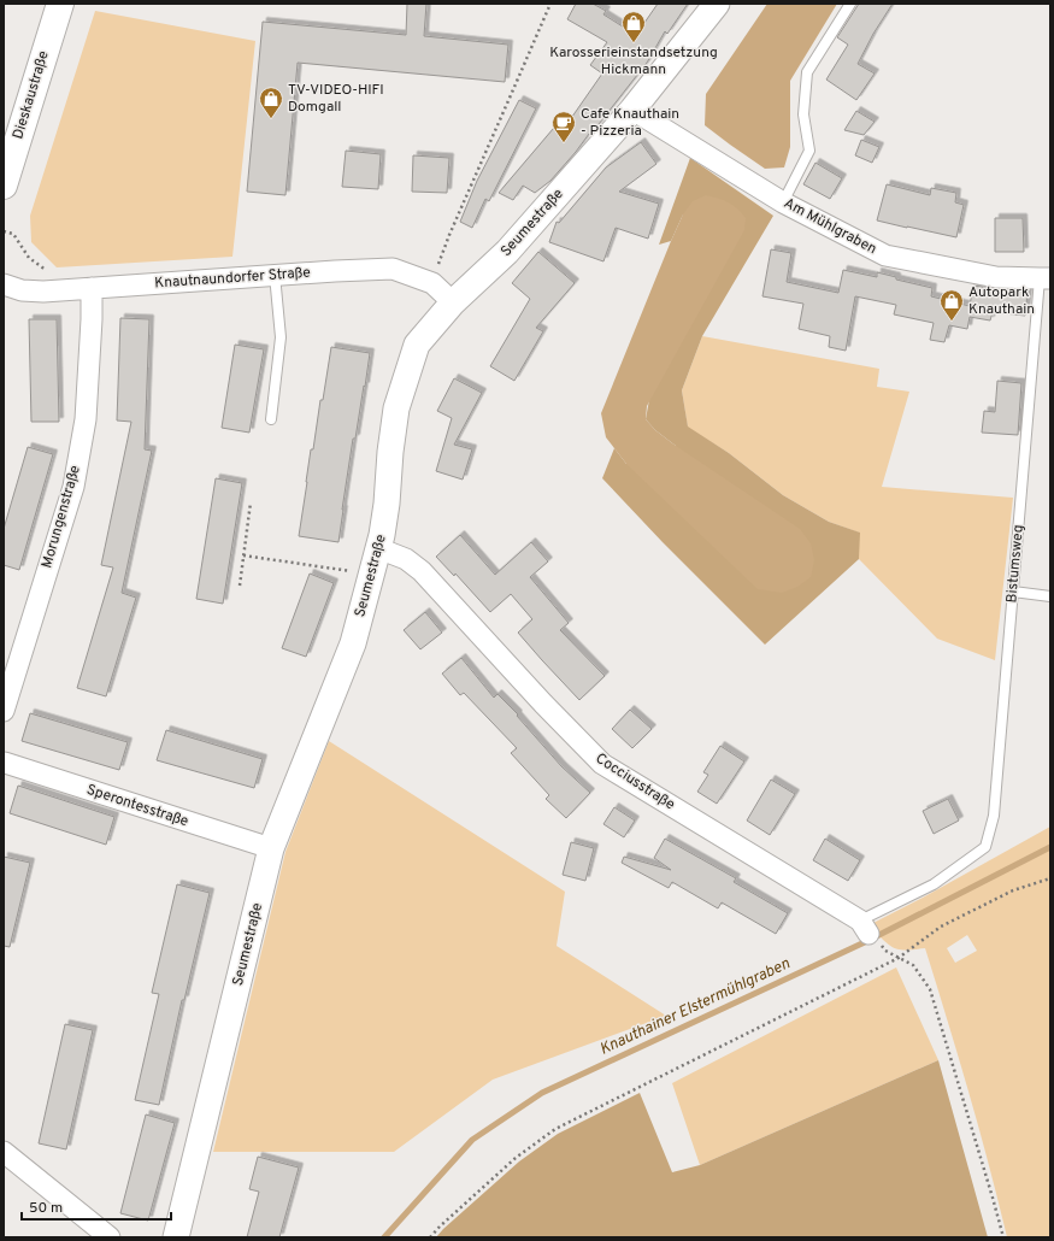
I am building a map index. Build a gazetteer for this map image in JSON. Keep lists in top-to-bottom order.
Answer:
{
  "streets": {
    "main road": ["Dieskaustraße"],
    "street": [
      "Seumestraße",
      "Am Mühlgraben",
      "Knautnaundorfer Straße",
      "Morungenstraße",
      "Cocciusstraße",
      "Sperontesstraße"
    ],
    "lane": ["Bistumsweg"]
  },
  "crossings": [
    ["Seumestraße", "Am Mühlgraben"],
    ["Seumestraße", "Knautnaundorfer Straße"],
    ["Seumestraße", "Cocciusstraße"],
    ["Seumestraße", "Sperontesstraße"],
    ["Am Mühlgraben", "Bistumsweg"],
    ["Knautnaundorfer Straße", "Morungenstraße"],
    ["Bistumsweg", "Cocciusstraße"]
  ],
  "water": ["Knauthainer Elstermühlgraben"],
  "places": {
    "shop": ["Karosserieinstandsetzung Hickmann", "TV-VIDEO-HIFI Domgall", "Autopark Knauthain"],
    "cafe": ["Cafe Knauthain - Pizzeria"]
  },
  "scale_bar": "50 m"
}
